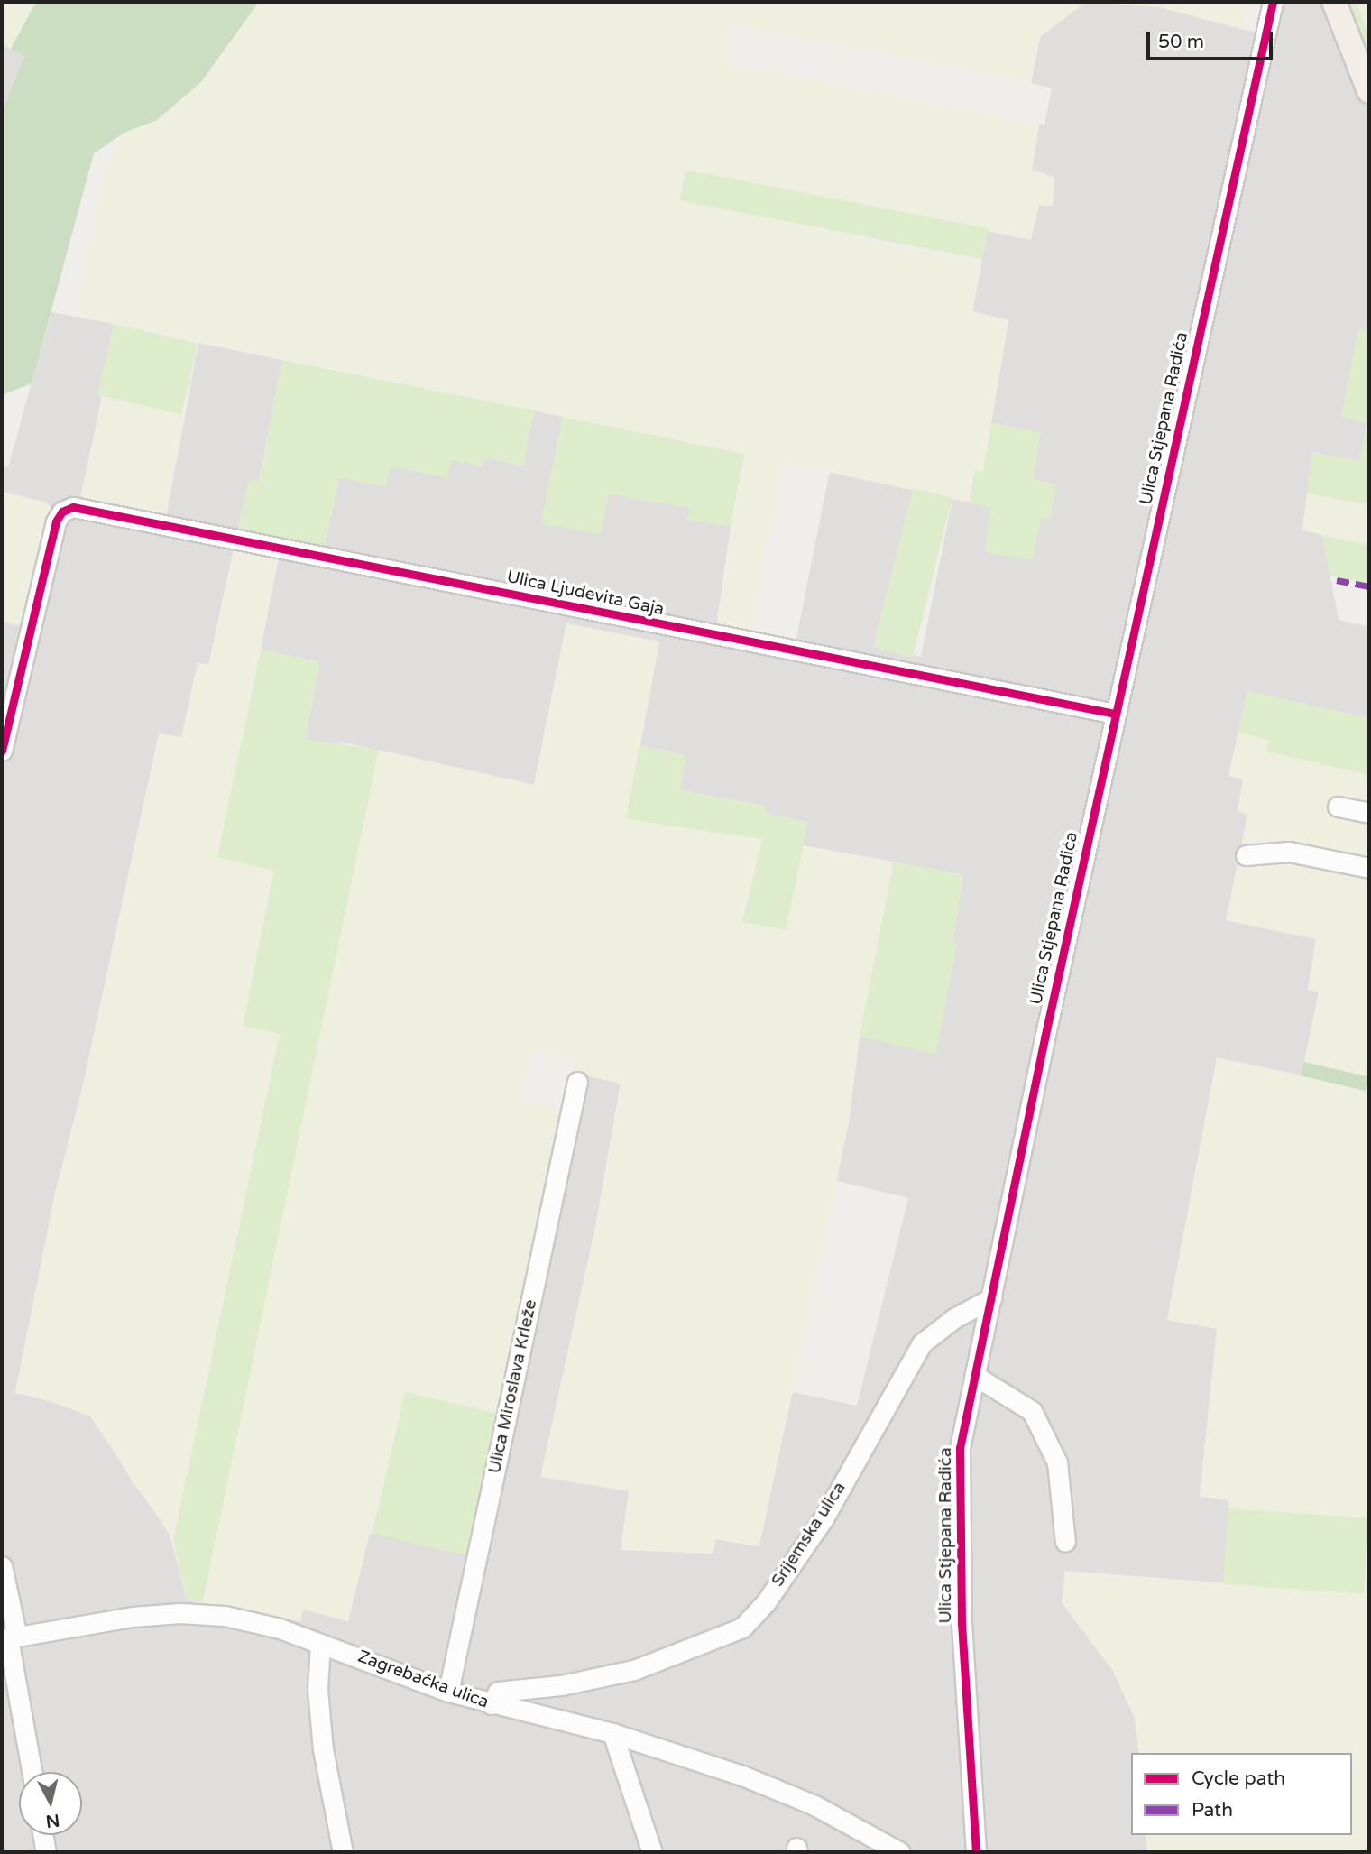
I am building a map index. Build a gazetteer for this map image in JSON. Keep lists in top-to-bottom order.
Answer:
{
  "streets": {
    "street": [
      "Ulica Stjepana Radića",
      "Ulica Ljudevita Gaja",
      "Ulica Miroslava Krleže",
      "Srijemska ulica",
      "Zagrebačka ulica"
    ]
  },
  "crossings": [
    ["Ulica Stjepana Radića", "Ulica Ljudevita Gaja"],
    ["Ulica Stjepana Radića", "Srijemska ulica"],
    ["Ulica Miroslava Krleže", "Zagrebačka ulica"],
    ["Srijemska ulica", "Zagrebačka ulica"]
  ],
  "legend": ["Cycle path", "Path"],
  "scale_bar": "50 m",
  "north": "bottom"
}
